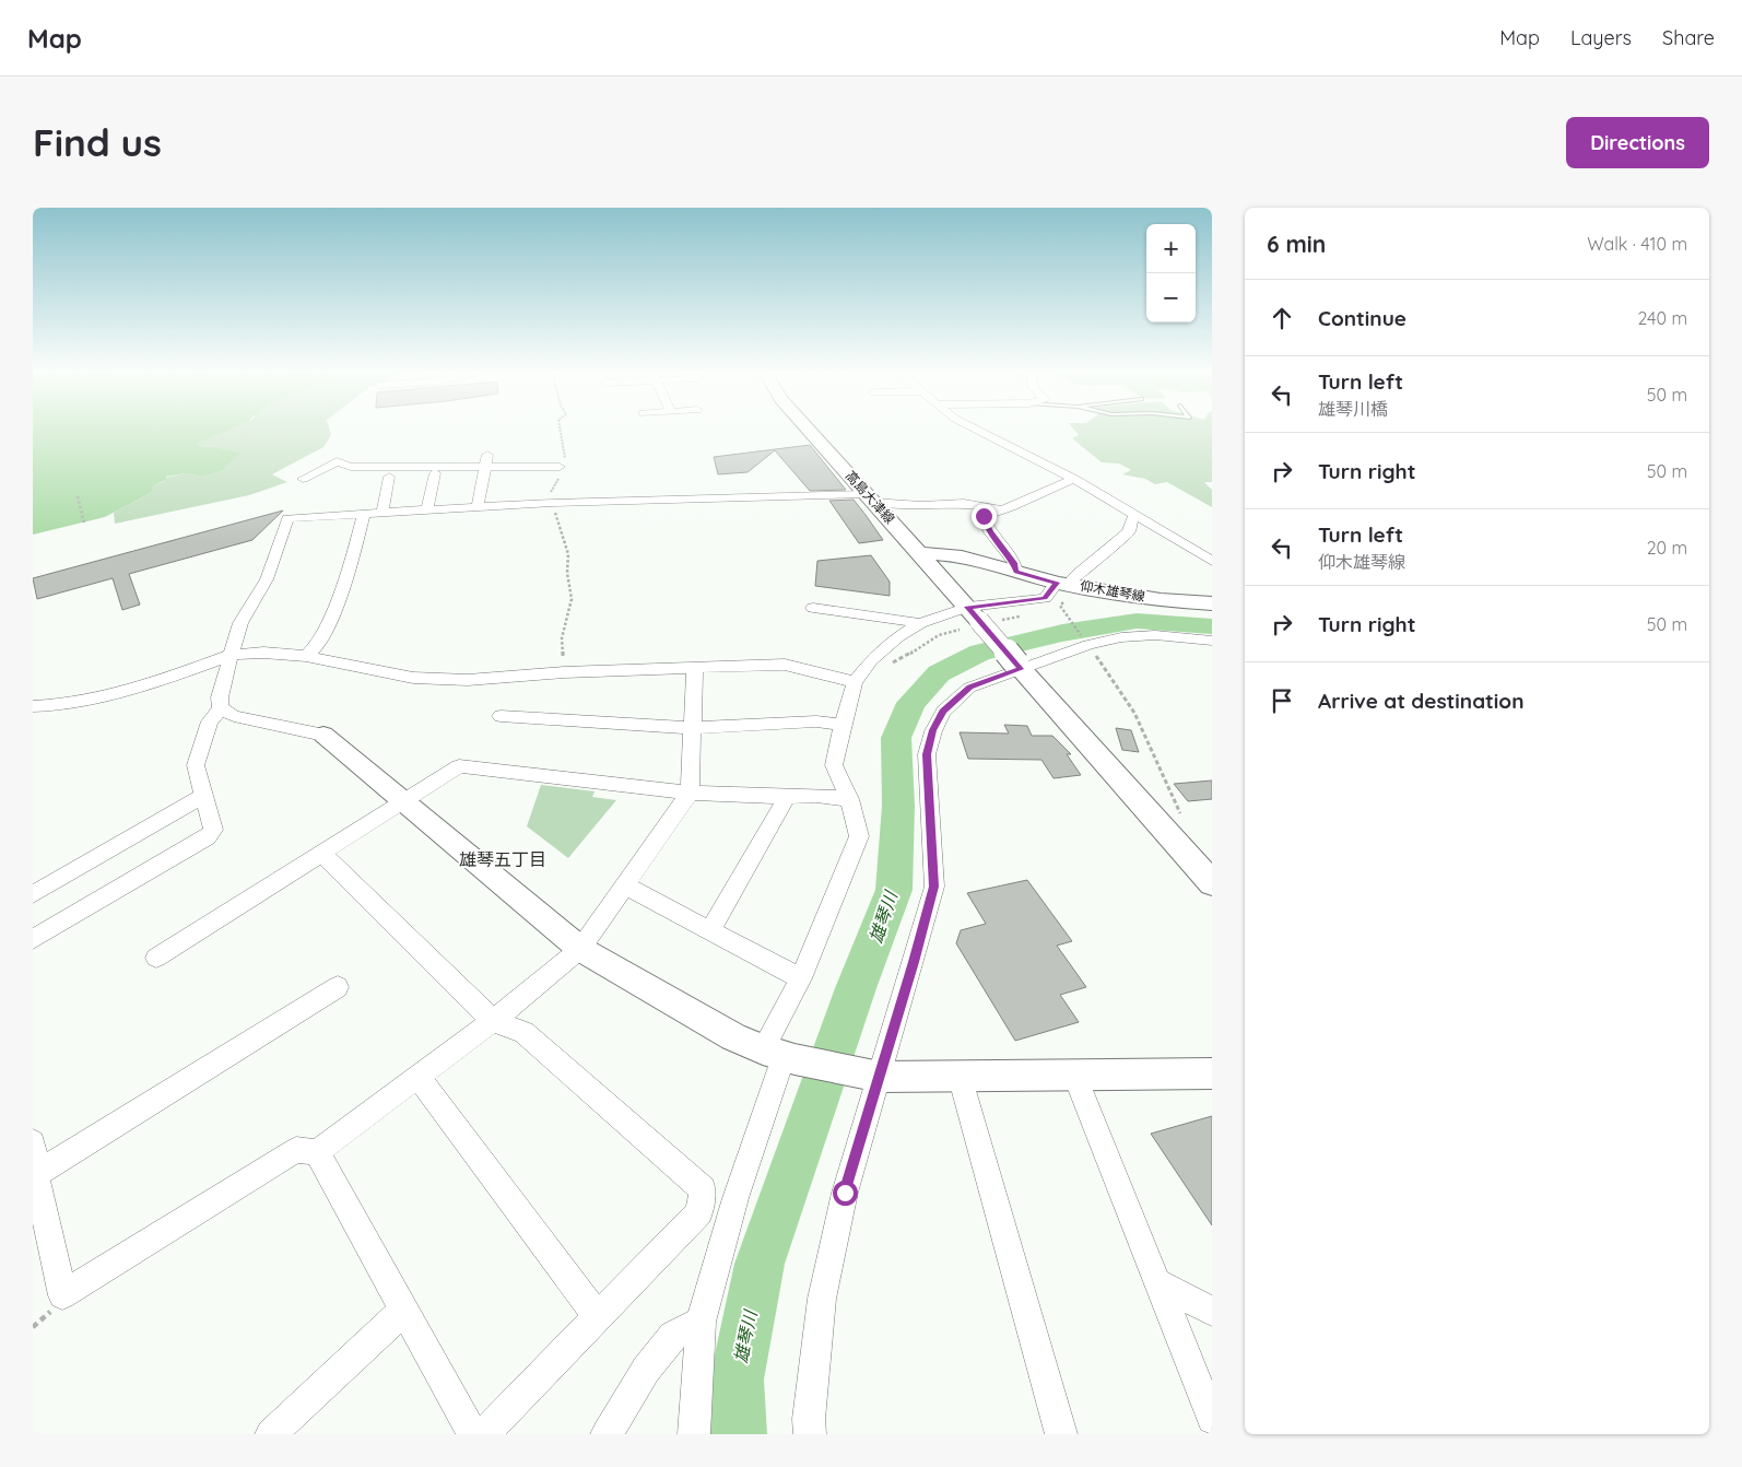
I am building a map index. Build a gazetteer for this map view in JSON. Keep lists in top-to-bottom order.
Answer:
{
  "streets": {
    "main road": ["高島大津線", "仰木雄琴線"]
  },
  "crossings": [
    ["高島大津線", "仰木雄琴線"]
  ],
  "districts": ["雄琴五丁目"],
  "water": ["雄琴川"],
  "page": {
    "header": "Map",
    "nav": ["Map", "Layers", "Share"],
    "buttons": "Directions",
    "title": "Find us",
    "heading": ["6 min", "Walk · 410 m"],
    "map_buttons": ["+", "−"],
    "list": [
      ["Continue", "240 m"],
      ["Turn left", "雄琴川橋", "50 m"],
      ["Turn right", "50 m"],
      ["Turn left", "仰木雄琴線", "20 m"],
      ["Turn right", "50 m"],
      "Arrive at destination"
    ]
  }
}
